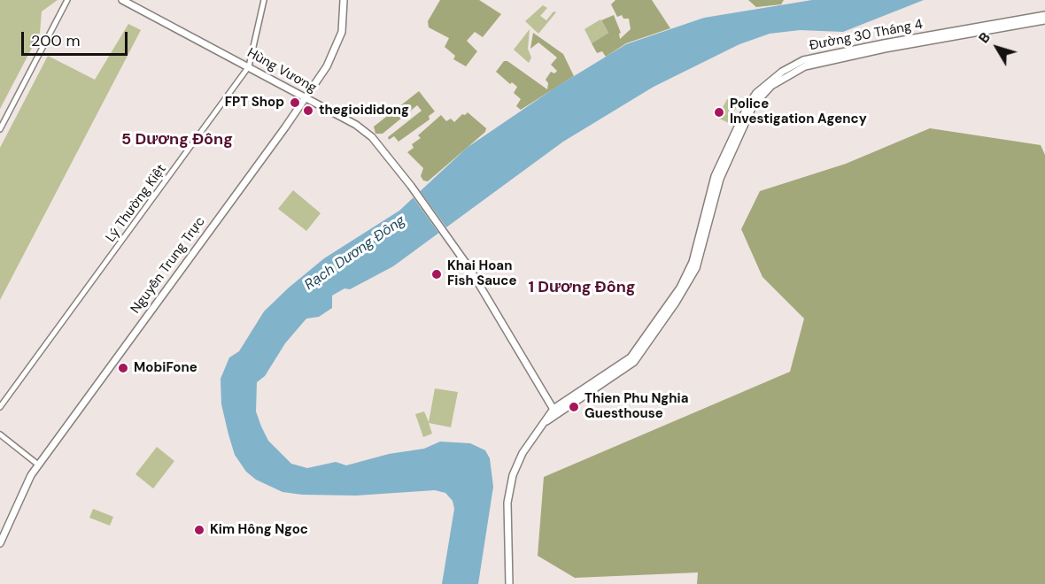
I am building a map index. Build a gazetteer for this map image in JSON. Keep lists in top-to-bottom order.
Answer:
{
  "streets": {
    "main road": ["Đường 30 Tháng 4", "Hùng Vương", "Nguyễn Trung Trực"],
    "street": ["Lý Thường Kiệt"]
  },
  "crossings": [
    ["Đường 30 Tháng 4", "Hùng Vương"],
    ["Hùng Vương", "Lý Thường Kiệt"],
    ["Hùng Vương", "Nguyễn Trung Trực"]
  ],
  "districts": ["5 Dương Đông", "1 Dương Đông"],
  "water": ["Rạch Dương Đông"],
  "places": [
    "FPT Shop",
    "thegioididong",
    "Police Investigation Agency",
    "Khai Hoan Fish Sauce",
    "MobiFone",
    "Thien Phu Nghia Guesthouse",
    "Kim Hông Ngoc"
  ],
  "scale_bar": "200 m",
  "north": "top left"
}
